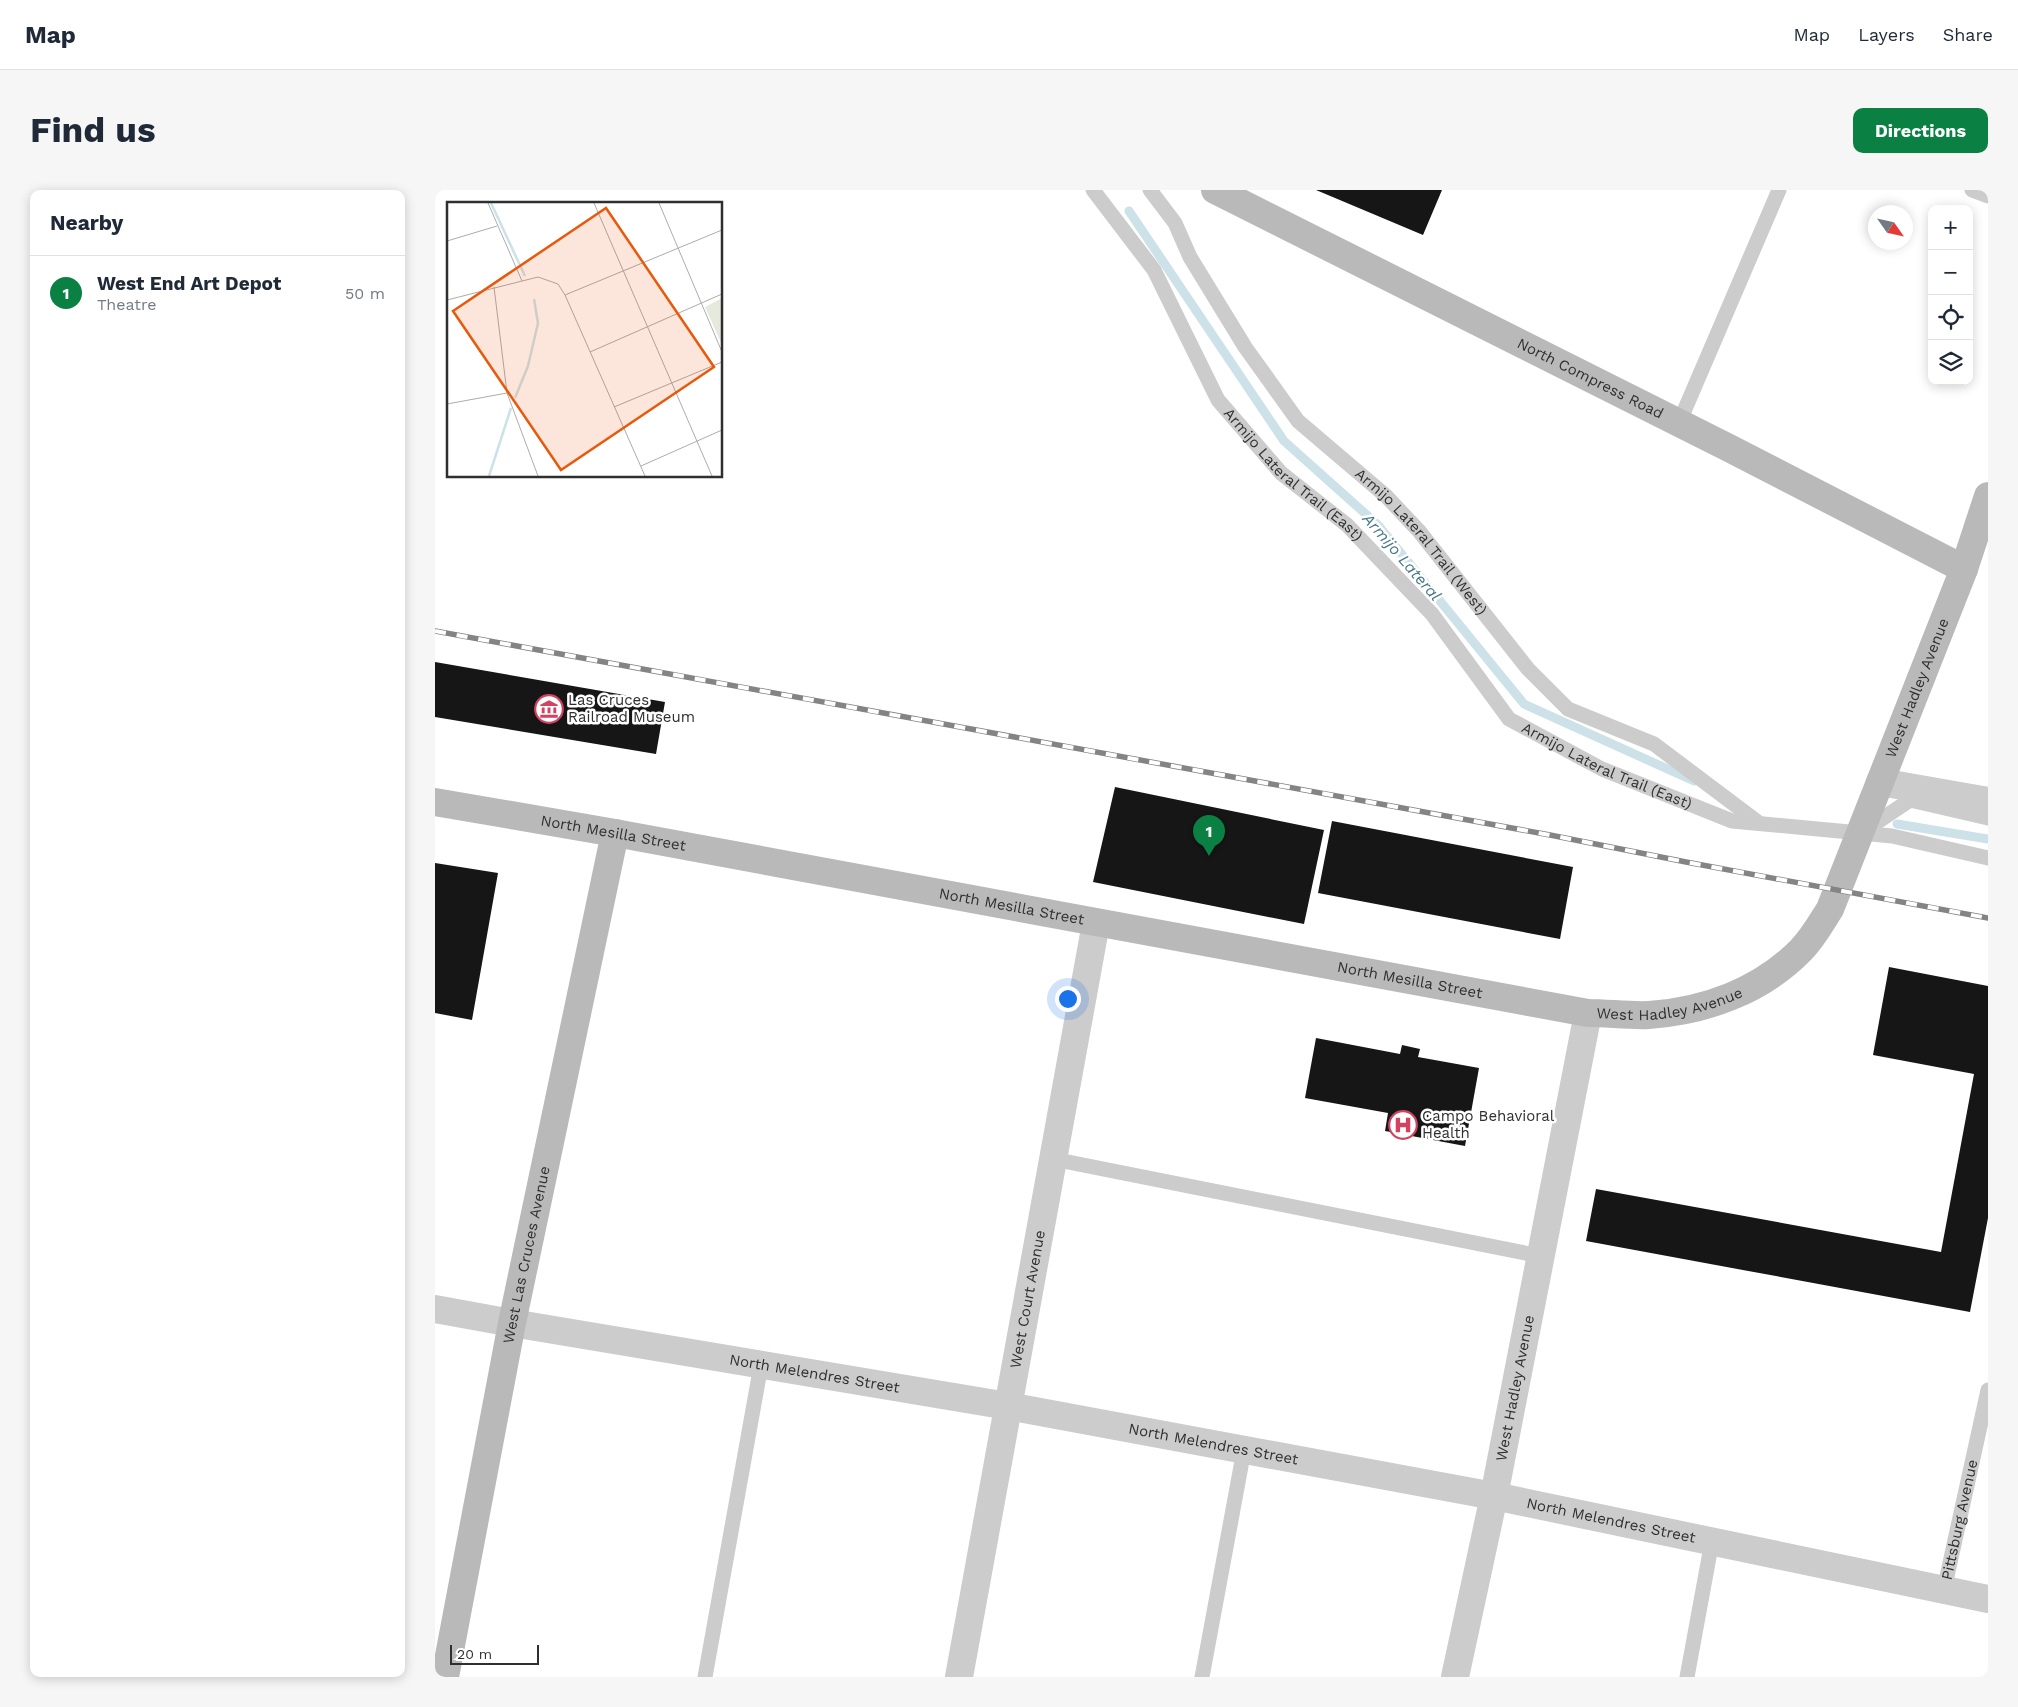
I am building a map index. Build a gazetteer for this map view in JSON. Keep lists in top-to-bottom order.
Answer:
{
  "streets": {
    "street": [
      "North Compress Road",
      "West Hadley Avenue",
      "North Mesilla Street",
      "West Las Cruces Avenue",
      "West Court Avenue",
      "North Melendres Street"
    ],
    "lane": ["Armijo Lateral Trail (East)", "Armijo Lateral Trail (West)", "Pittsburg Avenue"]
  },
  "crossings": [
    ["North Compress Road", "West Hadley Avenue"],
    ["Armijo Lateral Trail (East)", "Armijo Lateral Trail (West)"],
    ["Armijo Lateral Trail (East)", "West Hadley Avenue"],
    ["West Hadley Avenue", "North Mesilla Street"],
    ["West Hadley Avenue", "North Melendres Street"],
    ["North Mesilla Street", "West Las Cruces Avenue"],
    ["North Mesilla Street", "West Court Avenue"],
    ["West Las Cruces Avenue", "North Melendres Street"],
    ["West Court Avenue", "North Melendres Street"],
    ["North Melendres Street", "Pittsburg Avenue"]
  ],
  "water": ["Armijo Lateral"],
  "places": {
    "museum": ["Las Cruces Railroad Museum"],
    "hospital": ["Campo Behavioral Health"]
  },
  "scale_bar": "20 m",
  "north": "bottom right",
  "page": {
    "header": "Map",
    "nav": ["Map", "Layers", "Share"],
    "buttons": "Directions",
    "title": "Find us",
    "heading": "Nearby",
    "map_buttons": ["+", "−"],
    "list": [
      {
        "mark": "1",
        "name": "West End Art Depot",
        "note": "Theatre",
        "value": "50 m"
      }
    ],
    "pins": "1",
    "scale": "20 m"
  }
}
